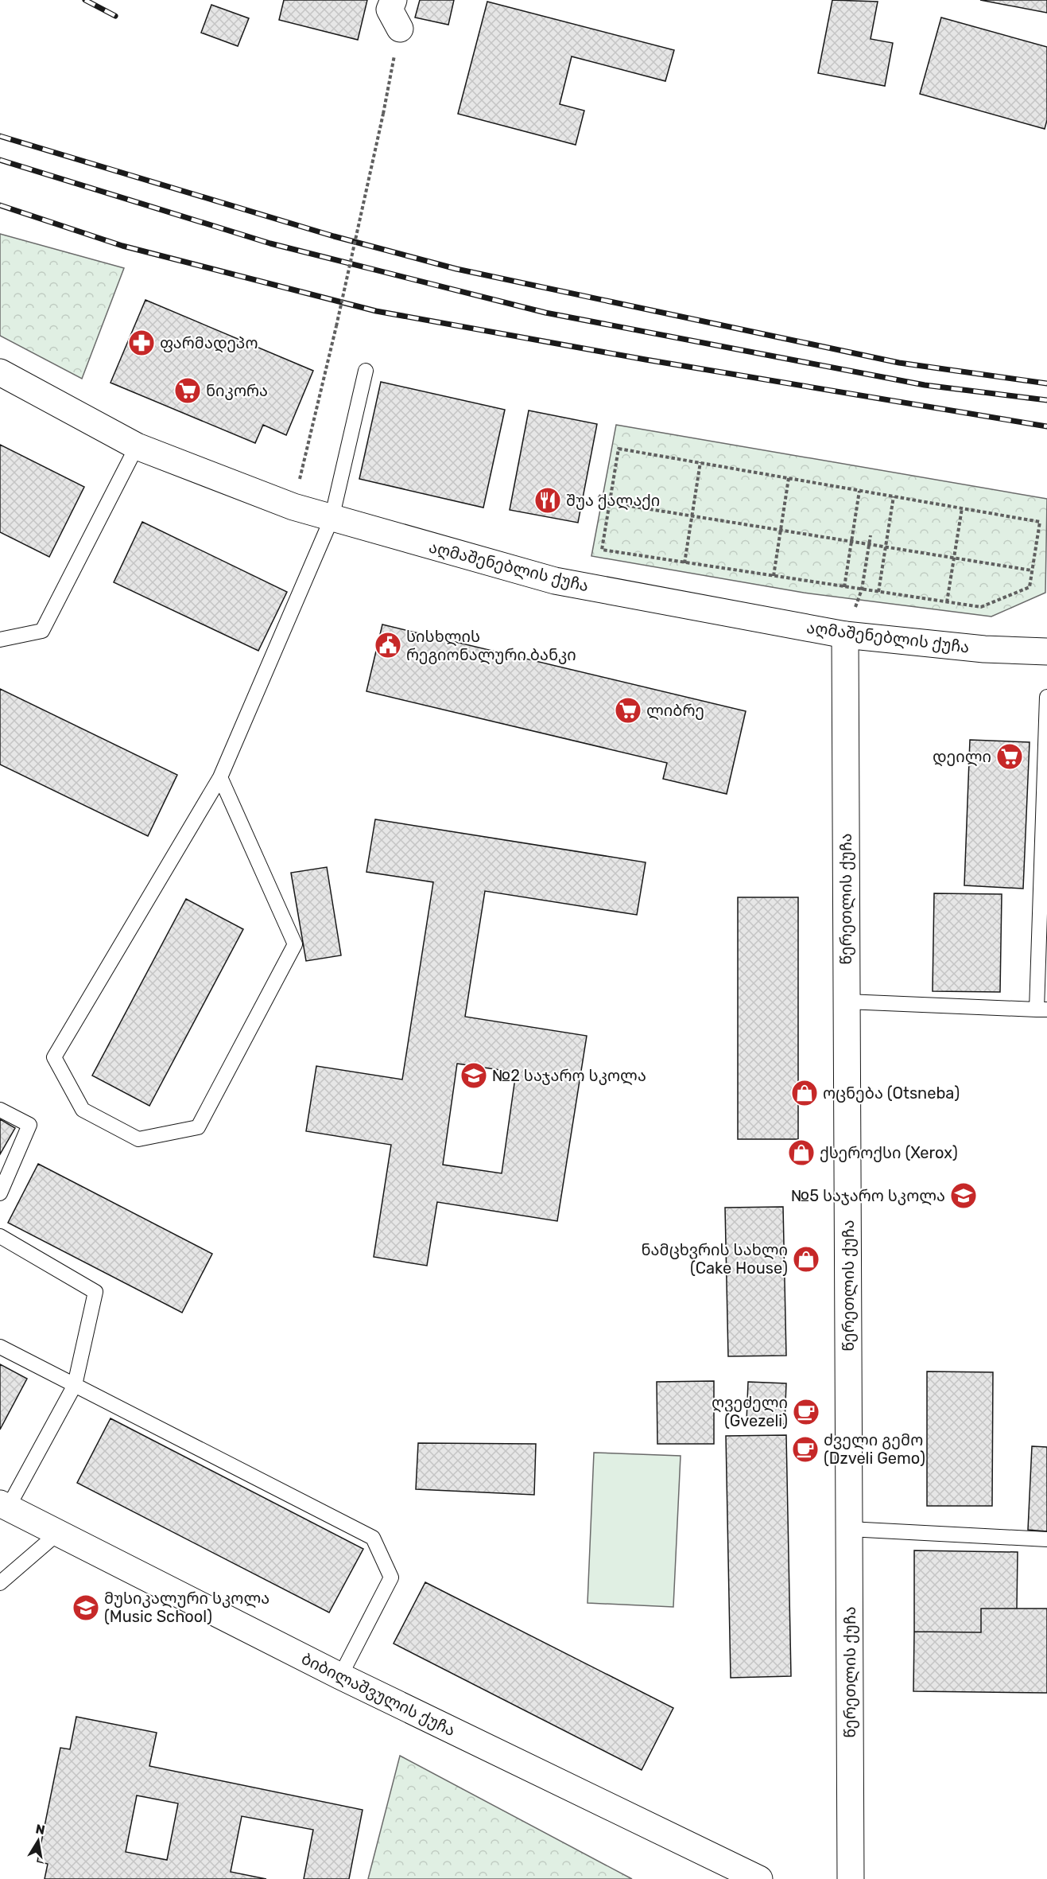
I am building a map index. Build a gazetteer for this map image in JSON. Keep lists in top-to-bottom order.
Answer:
{
  "streets": {
    "street": ["აღმაშენებლის ქუჩა", "წერეთლის ქუჩა", "ბიბილაშვულის ქუჩა"]
  },
  "crossings": [
    ["აღმაშენებლის ქუჩა", "წერეთლის ქუჩა"]
  ],
  "places": {
    "pharmacy": ["ფარმადეპო"],
    "supermarket": ["ნიკორა", "ლიბრე", "დეილი"],
    "restaurant": ["შუა ქალაქი"],
    "public building": ["სისხლის რეგიონალური ბანკი"],
    "school or university": ["№2 საჯარო სკოლა", "№5 საჯარო სკოლა", "მუსიკალური სკოლა (Music School)"],
    "shop": ["ოცნება (Otsneba)", "ქსეროქსი (Xerox)", "ნამცხვრის სახლი (Cake House)"],
    "cafe": ["ღვეძელი (Gvezeli)", "ძველი გემო (Dzveli Gemo)"]
  },
  "north": "top"
}
